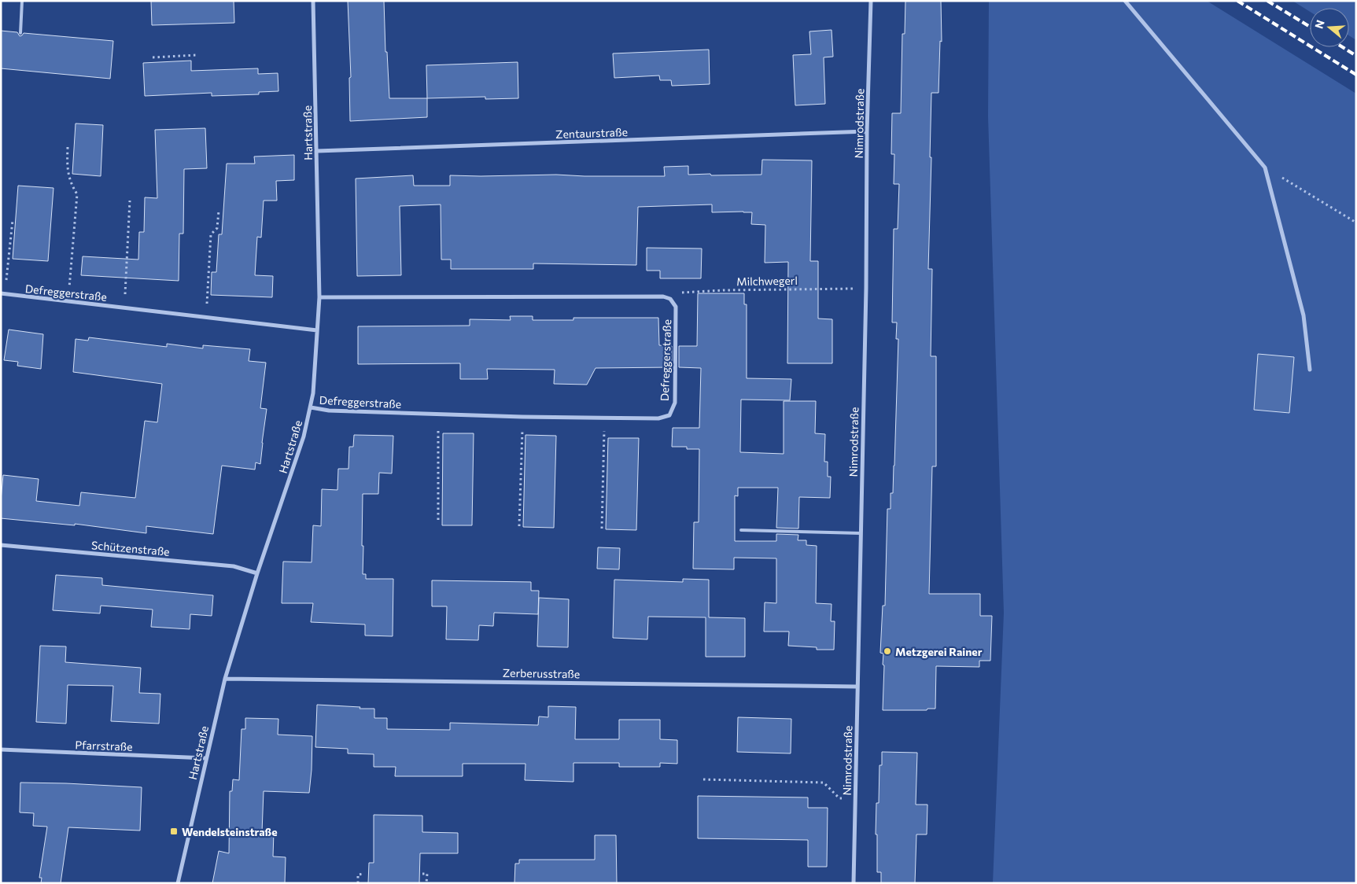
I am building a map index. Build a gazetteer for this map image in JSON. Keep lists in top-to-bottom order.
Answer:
{
  "streets": {
    "street": [
      "Nimrodstraße",
      "Hartstraße",
      "Zentaurstraße",
      "Defreggerstraße",
      "Schützenstraße",
      "Zerberusstraße",
      "Pfarrstraße"
    ],
    "path": ["Milchwegerl"]
  },
  "crossings": [
    ["Nimrodstraße", "Zentaurstraße"],
    ["Nimrodstraße", "Milchwegerl"],
    ["Nimrodstraße", "Zerberusstraße"],
    ["Hartstraße", "Zentaurstraße"],
    ["Hartstraße", "Defreggerstraße"],
    ["Hartstraße", "Schützenstraße"],
    ["Hartstraße", "Zerberusstraße"],
    ["Hartstraße", "Pfarrstraße"],
    ["Milchwegerl", "Defreggerstraße"]
  ],
  "places": {
    "other": ["Metzgerei Rainer"],
    "transit": ["Wendelsteinstraße"]
  },
  "north": "left"
}
